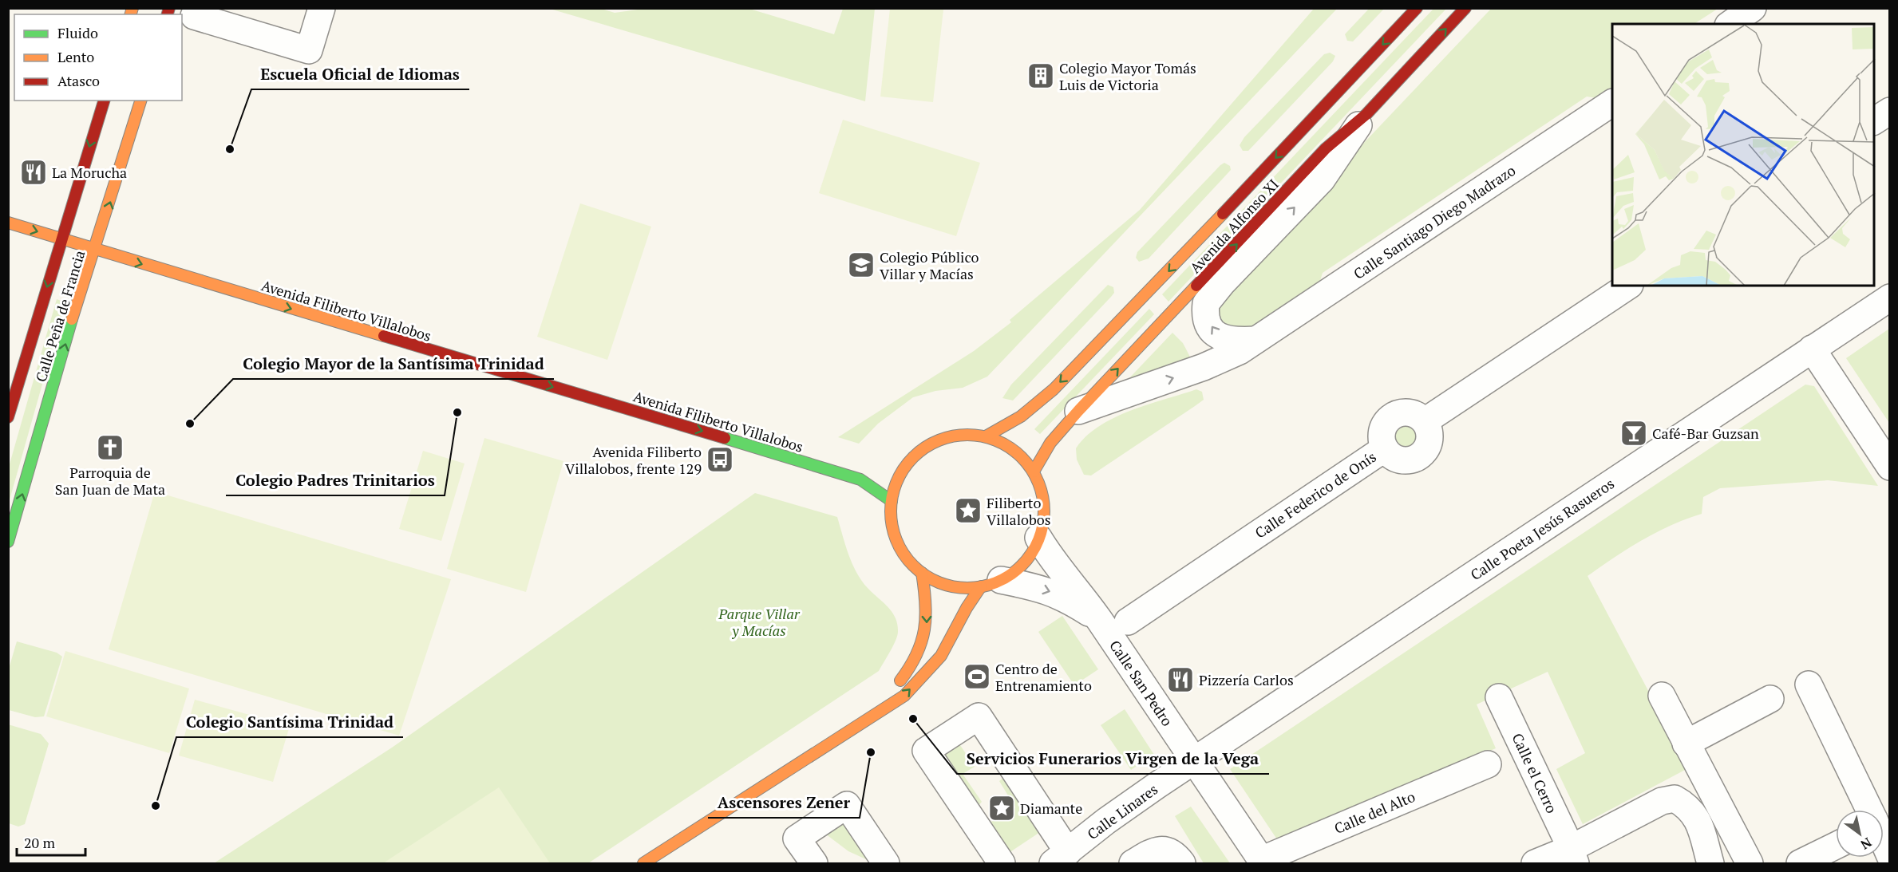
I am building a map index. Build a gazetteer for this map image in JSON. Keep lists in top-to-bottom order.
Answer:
{
  "streets": {
    "main road": ["Avenida Alfonso XI", "Avenida Filiberto Villalobos", "Calle Peña de Francia"],
    "street": [
      "Calle Santiago Diego Madrazo",
      "Calle Federico de Onís",
      "Calle Poeta Jesús Rasueros",
      "Calle San Pedro",
      "Calle el Cerro",
      "Calle Linares",
      "Calle del Alto"
    ]
  },
  "crossings": [
    ["Calle Santiago Diego Madrazo", "Avenida Alfonso XI"],
    ["Avenida Alfonso XI", "Avenida Filiberto Villalobos"],
    ["Avenida Alfonso XI", "Calle San Pedro"],
    ["Avenida Filiberto Villalobos", "Calle Peña de Francia"],
    ["Avenida Filiberto Villalobos", "Calle San Pedro"],
    ["Calle Poeta Jesús Rasueros", "Calle San Pedro"],
    ["Calle Poeta Jesús Rasueros", "Calle Linares"],
    ["Calle San Pedro", "Calle Linares"],
    ["Calle San Pedro", "Calle del Alto"]
  ],
  "one_way": ["Calle Santiago Diego Madrazo", "Avenida Filiberto Villalobos"],
  "parks": ["Parque Villar y Macías"],
  "places": {
    "building": ["Colegio Mayor Tomás Luis de Victoria"],
    "other": [
      "Escuela Oficial de Idiomas",
      "Colegio Padres Trinitarios",
      "Colegio Mayor de la Santísima Trinidad",
      "Servicios Funerarios Virgen de la Vega",
      "Ascensores Zener",
      "Colegio Santísima Trinidad"
    ],
    "restaurant": ["La Morucha", "Pizzería Carlos"],
    "school or university": ["Colegio Público Villar y Macías"],
    "bar": ["Café-Bar Guzsan"],
    "church": ["Parroquia de San Juan de Mata"],
    "bus stop": ["Avenida Filiberto Villalobos, frente 129"],
    "place": ["Filiberto Villalobos", "Diamante"],
    "sports": ["Centro de Entrenamiento"]
  },
  "legend": ["Fluido", "Lento", "Atasco"],
  "scale_bar": "20 m",
  "north": "bottom right"
}
